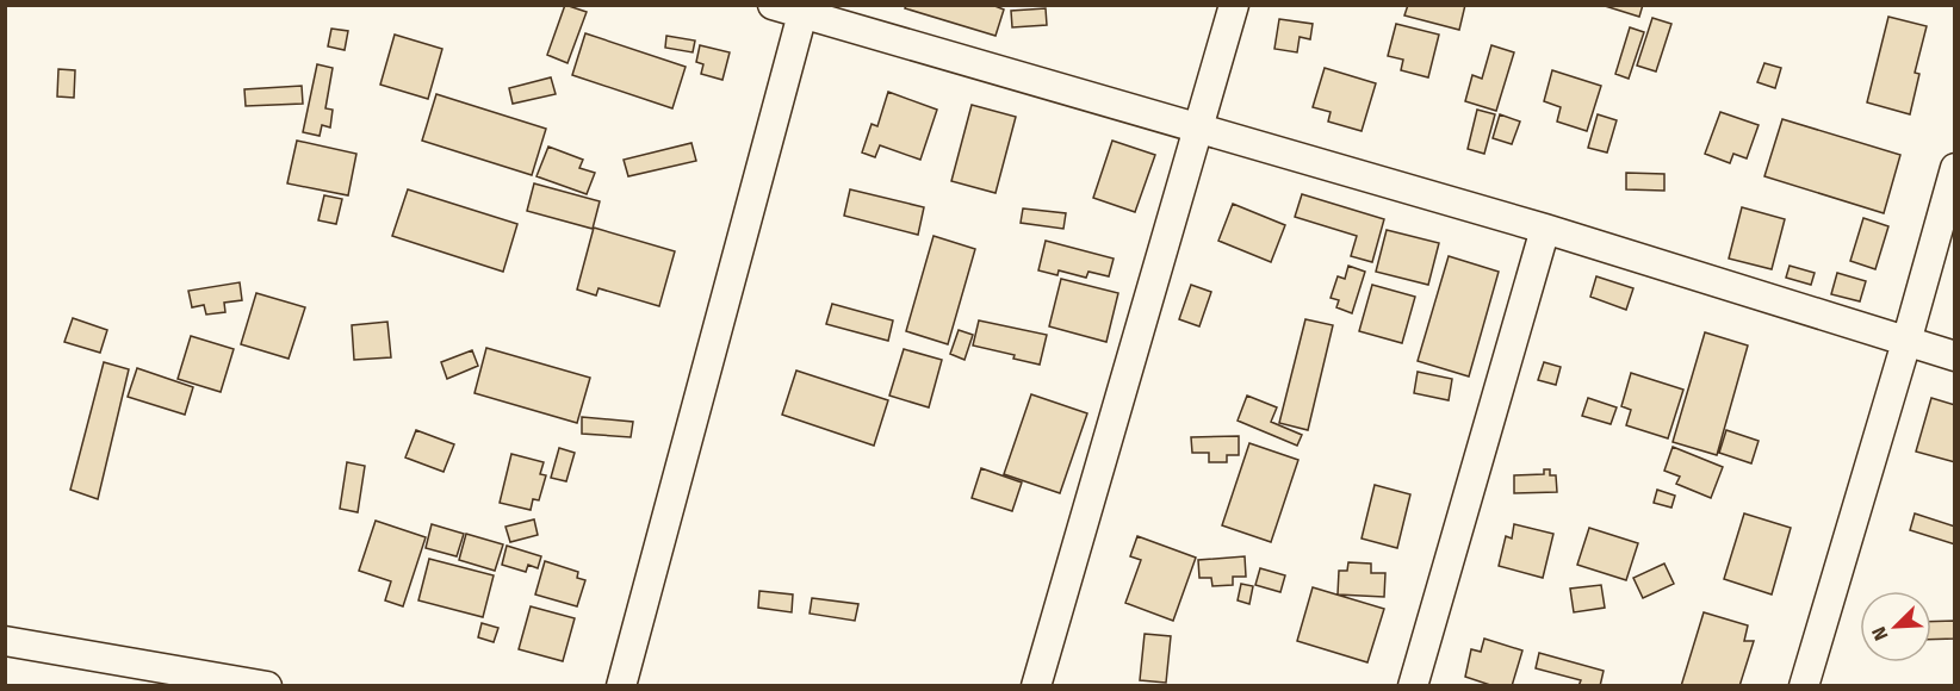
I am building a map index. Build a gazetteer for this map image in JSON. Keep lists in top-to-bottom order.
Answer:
{
  "north": "bottom left"
}
